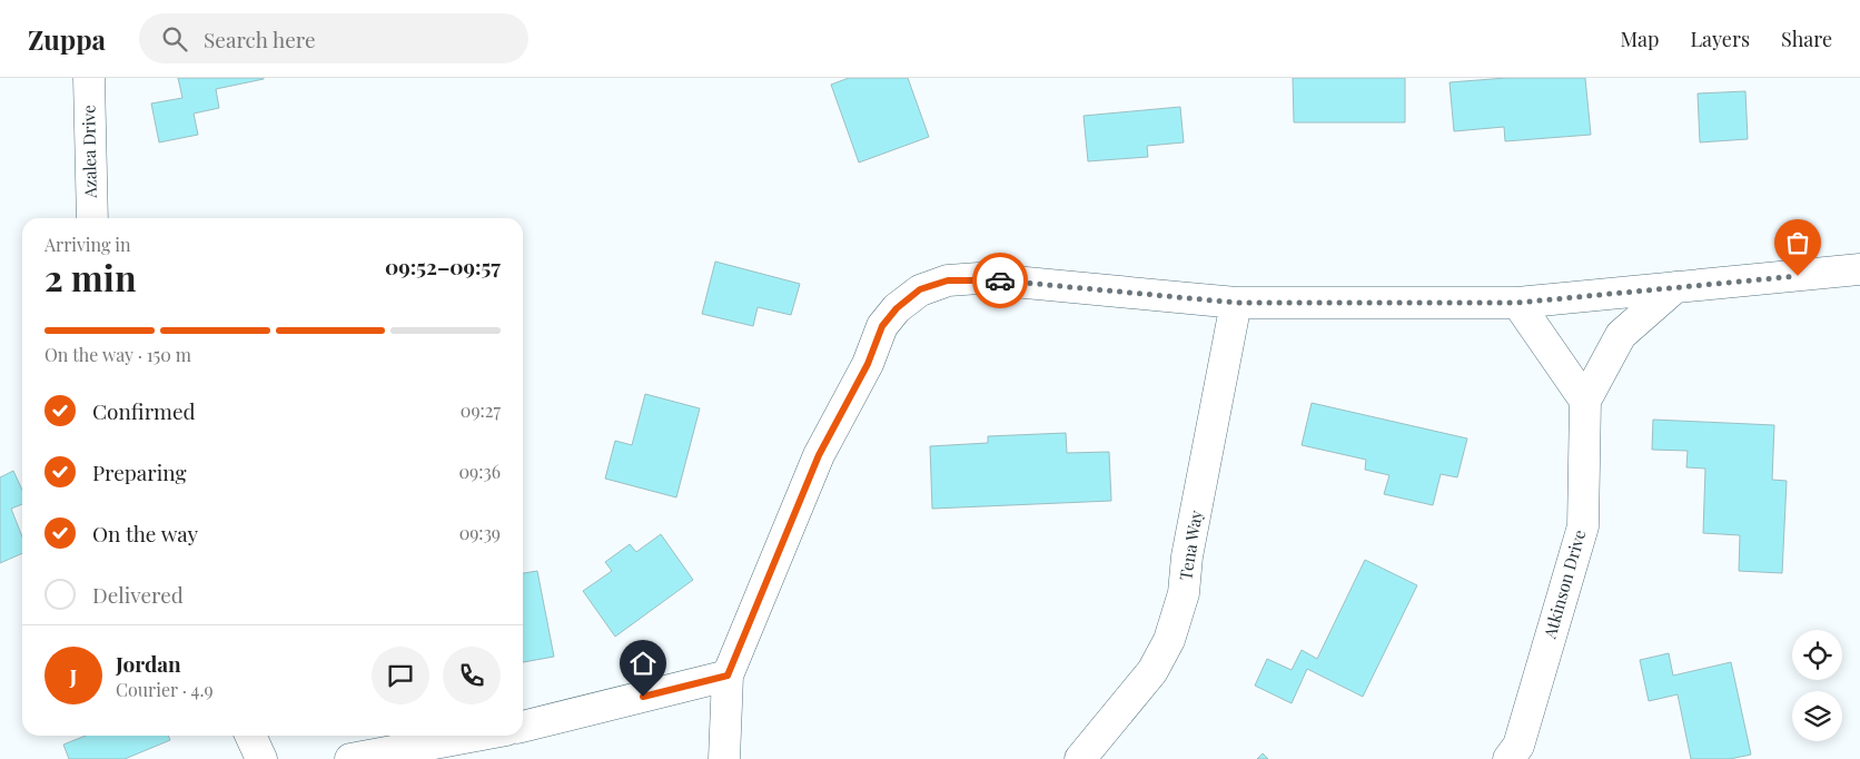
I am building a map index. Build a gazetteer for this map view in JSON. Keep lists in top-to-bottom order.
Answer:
{
  "streets": {
    "street": ["Azalea Drive", "Tena Way", "Atkinson Drive"]
  },
  "page": {
    "header": "Zuppa",
    "search": "Search here",
    "nav": ["Map", "Layers", "Share"],
    "heading": ["2 min", "Arriving in", "09:52–09:57"],
    "panel": ["Jordan", "Courier · 4.9"],
    "bar": "On the way · 150 m",
    "list": [
      ["Confirmed", "09:27"],
      ["Preparing", "09:36"],
      ["On the way", "09:39"],
      "Delivered"
    ],
    "round": "J"
  }
}
